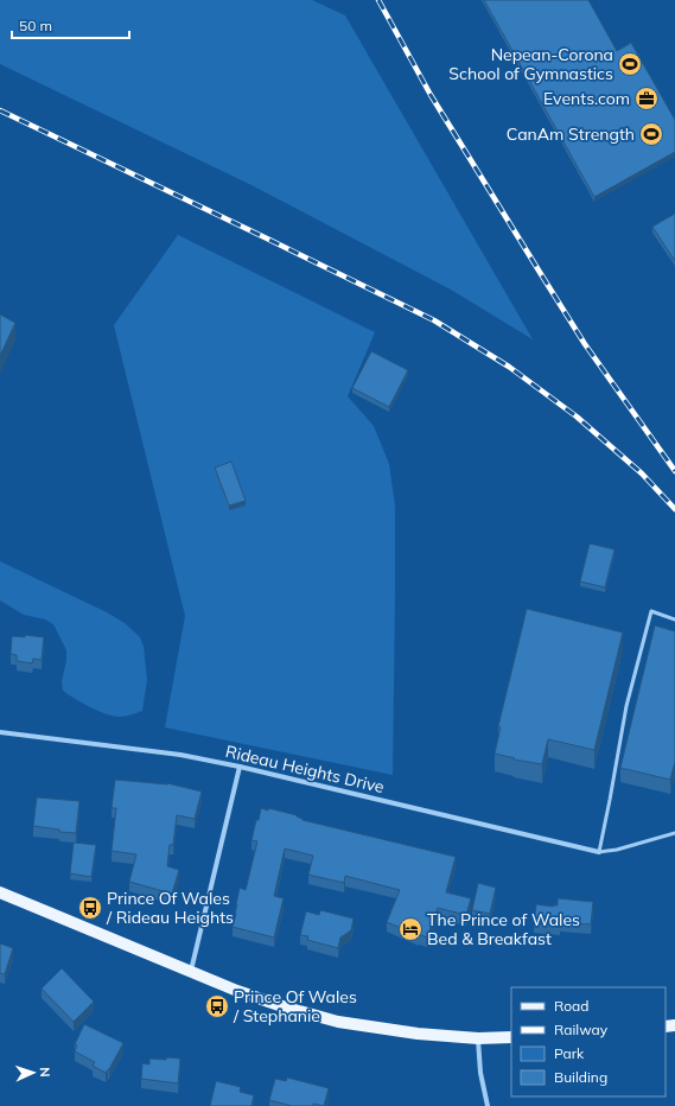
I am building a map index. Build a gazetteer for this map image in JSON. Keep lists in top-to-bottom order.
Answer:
{
  "streets": {
    "street": ["Rideau Heights Drive"]
  },
  "places": {
    "sports": ["Nepean-Corona School of Gymnastics", "CanAm Strength"],
    "office": ["Events.com"],
    "bus stop": ["Prince Of Wales / Rideau Heights", "Prince Of Wales / Stephanie"],
    "hotel": ["The Prince of Wales Bed & Breakfast"]
  },
  "legend": [
    "Road",
    "Railway",
    "Park",
    "Building"
  ],
  "scale_bar": "50 m",
  "north": "right"
}
